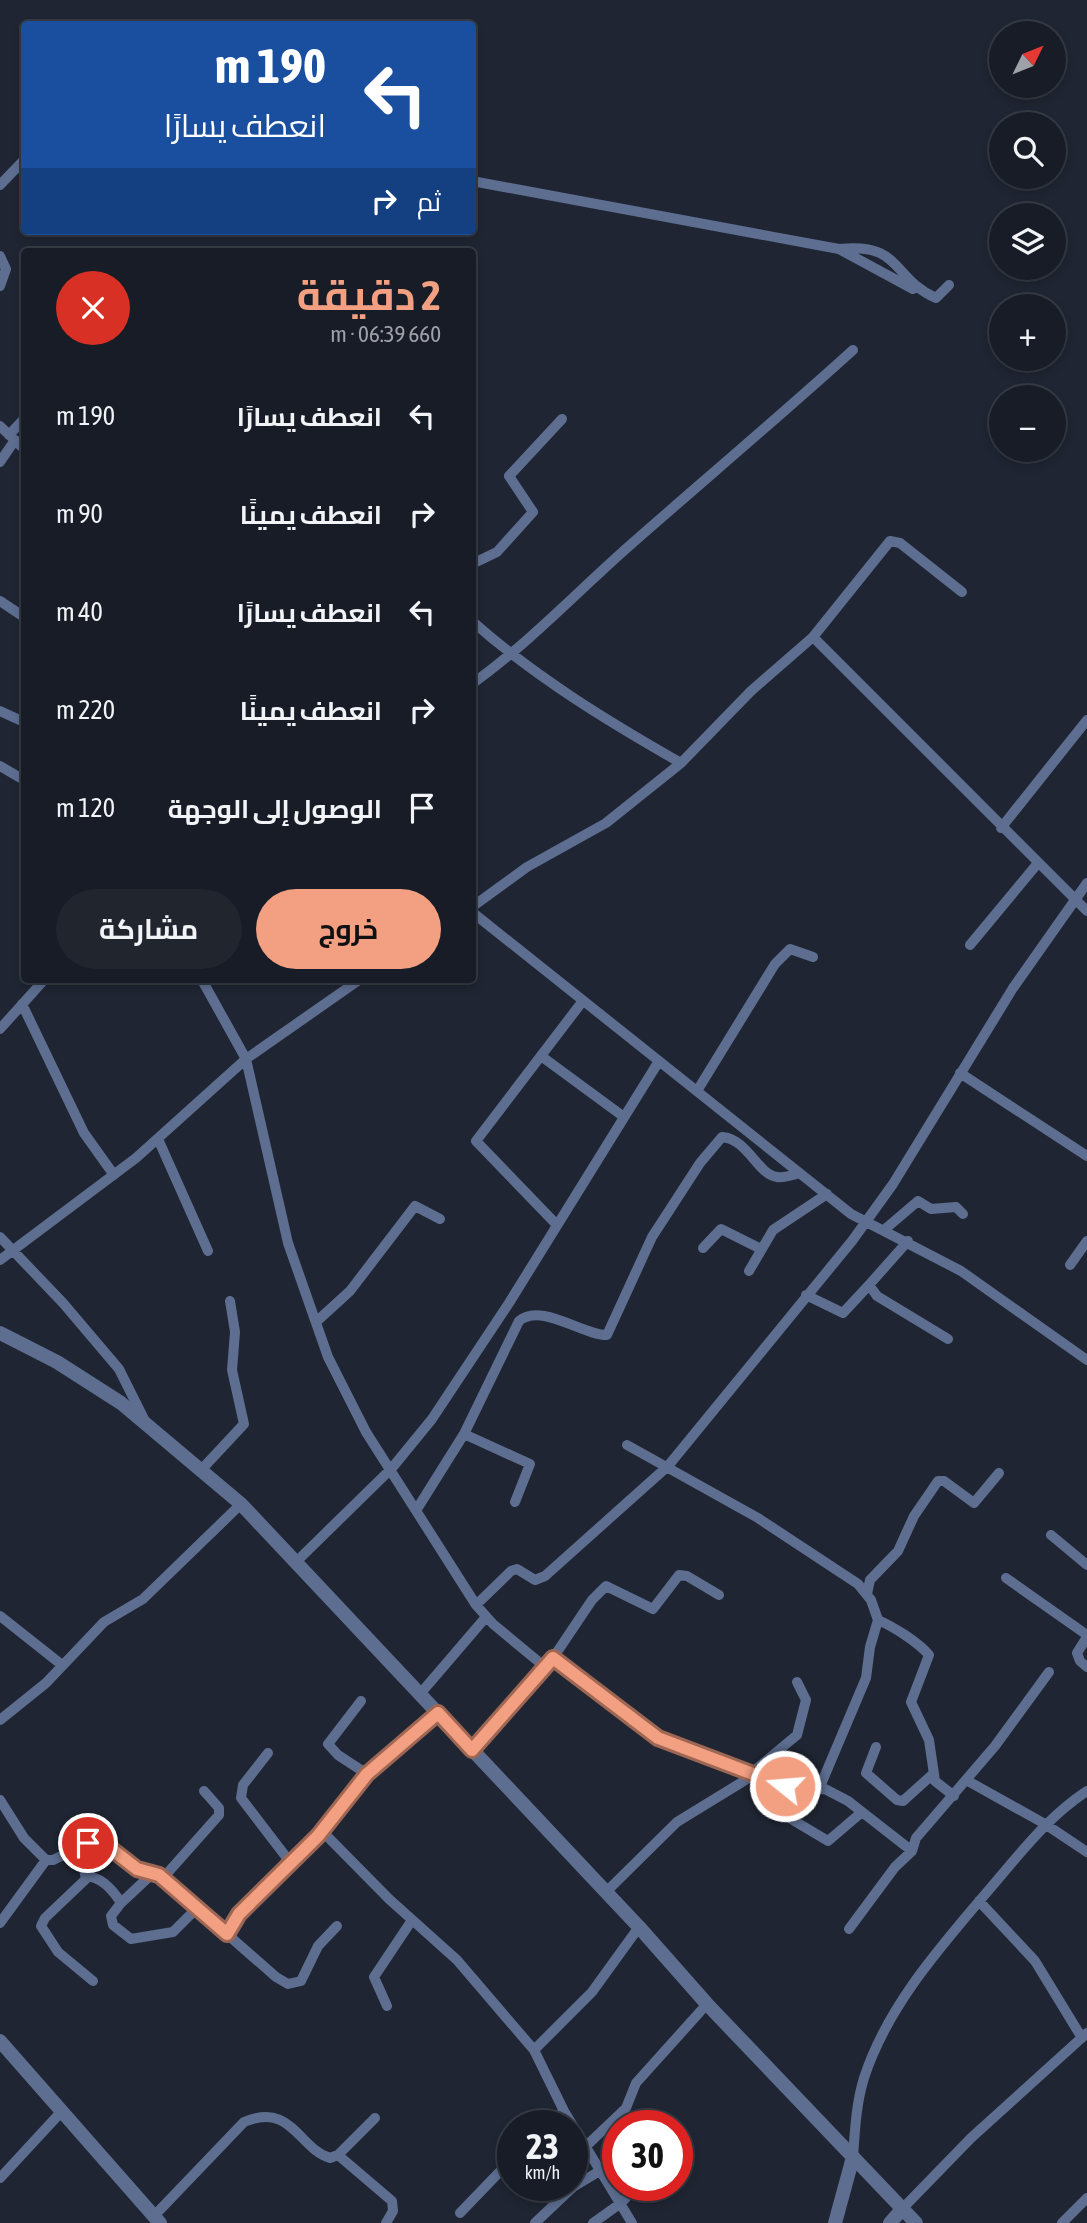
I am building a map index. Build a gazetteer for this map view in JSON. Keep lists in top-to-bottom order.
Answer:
{
  "north": "top right",
  "page": {
    "map_buttons": ["+", "−"],
    "turn": ["190 m", "انعطف يسارًا"],
    "then": "ثم",
    "heading": ["2 دقيقة", "660 m · 06:39"],
    "list": [
      {
        "name": "انعطف يسارًا",
        "value": "190 m"
      },
      {
        "name": "انعطف يمينًا",
        "value": "90 m"
      },
      {
        "name": "انعطف يسارًا",
        "value": "40 m"
      },
      {
        "name": "انعطف يمينًا",
        "value": "220 m"
      },
      {
        "name": "الوصول إلى الوجهة",
        "value": "120 m"
      }
    ],
    "buttons": ["خروج", "مشاركة"],
    "speed": "23 km/h",
    "limit": "30"
  }
}
